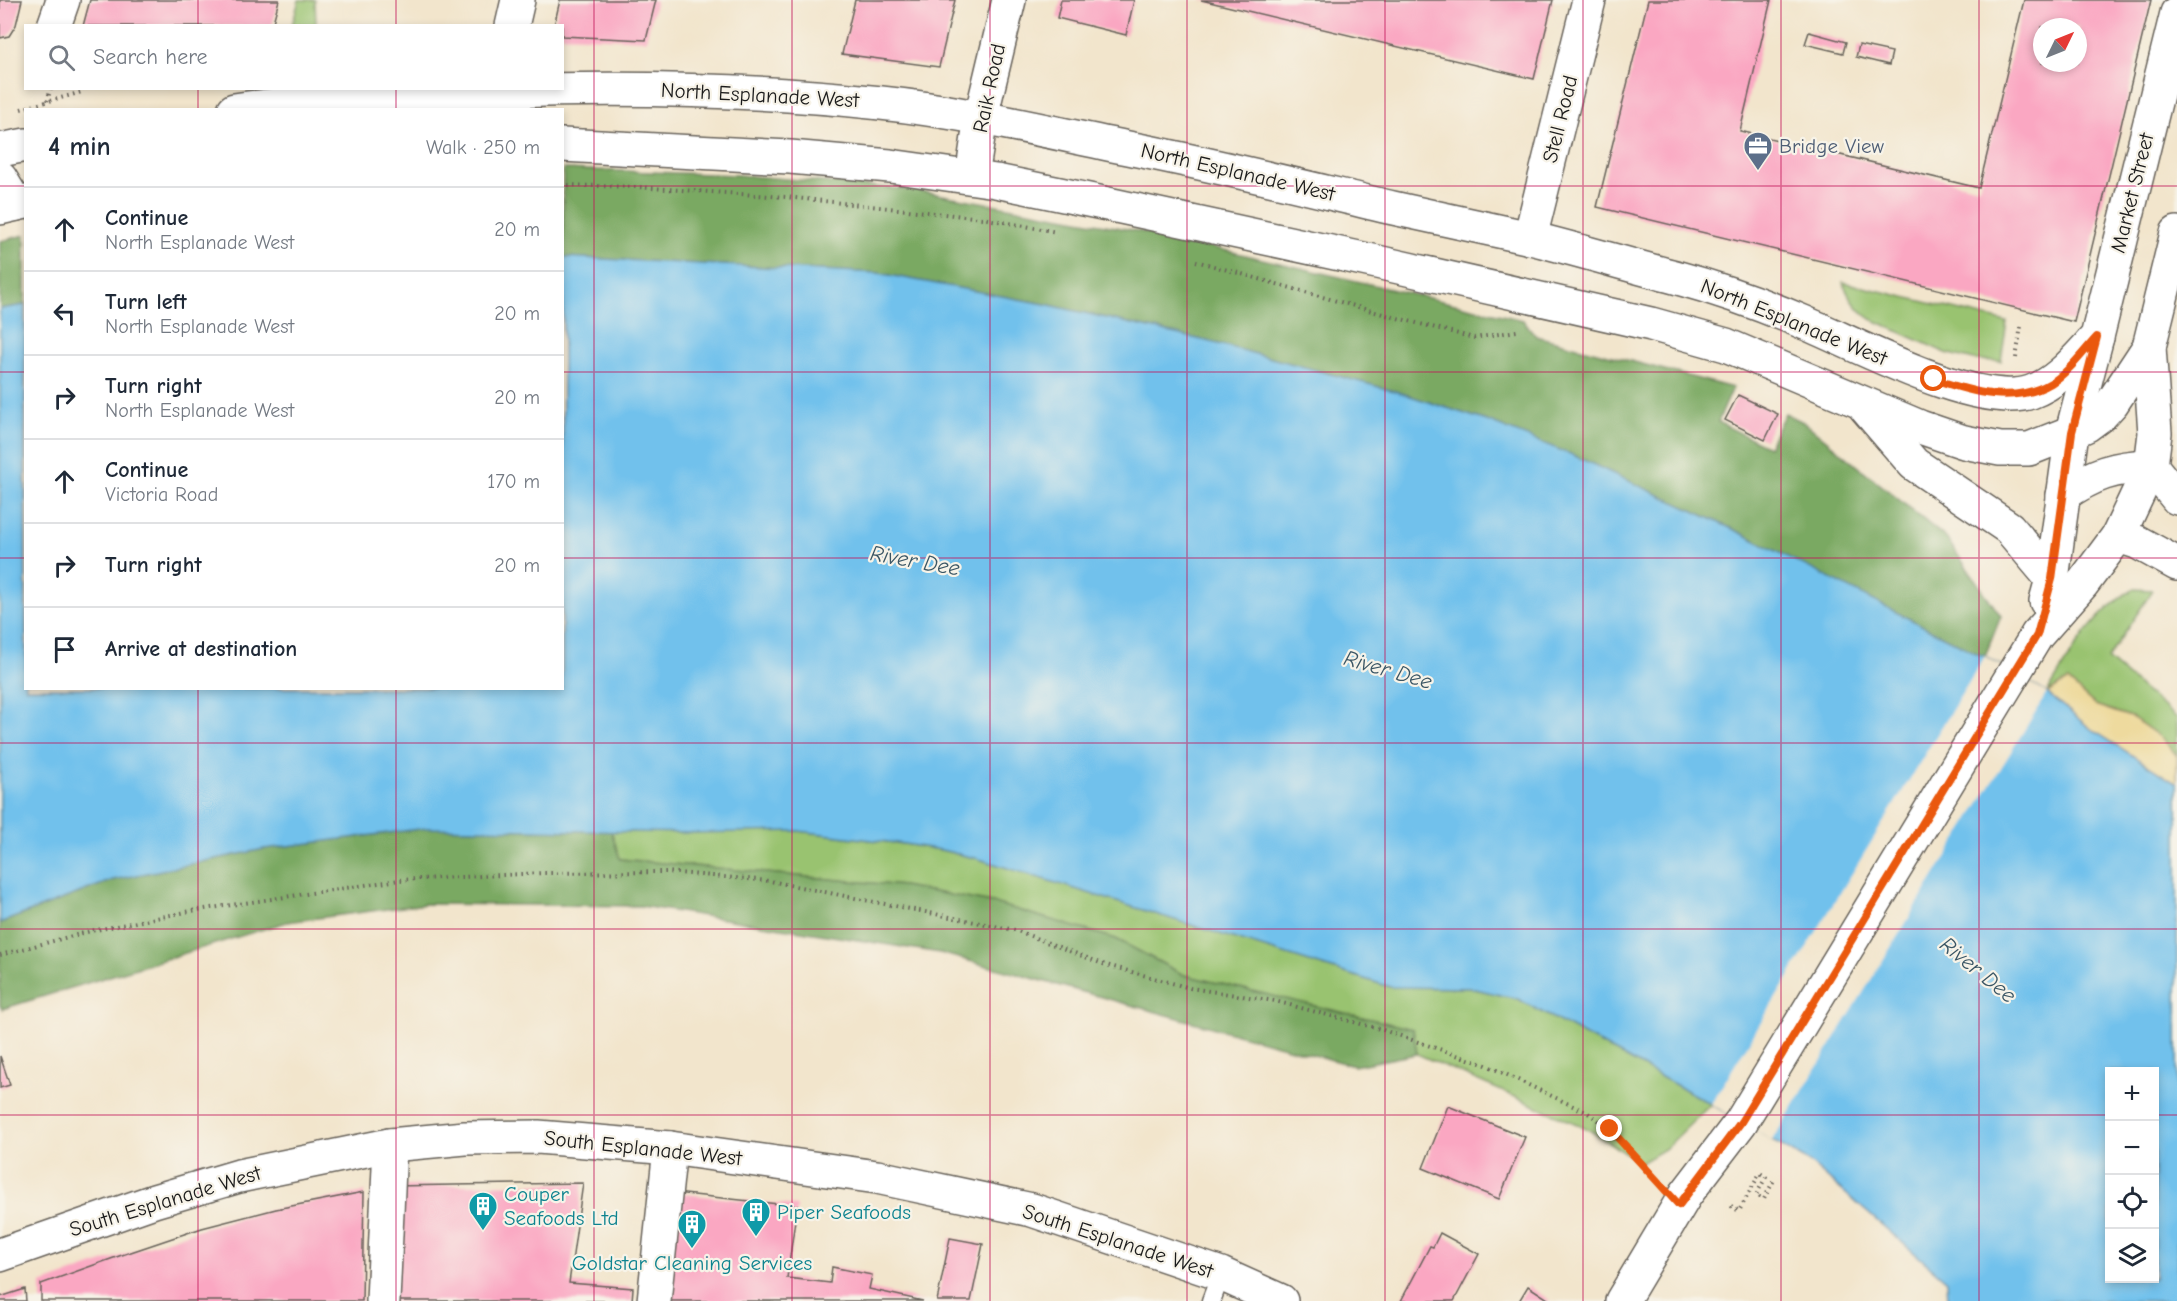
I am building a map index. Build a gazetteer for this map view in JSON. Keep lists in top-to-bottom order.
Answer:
{
  "streets": {
    "main road": [
      "Raik Road",
      "North Esplanade West",
      "Stell Road",
      "Market Street",
      "South Esplanade West"
    ]
  },
  "crossings": [
    ["Raik Road", "North Esplanade West"],
    ["North Esplanade West", "Stell Road"],
    ["North Esplanade West", "Market Street"]
  ],
  "water": ["River Dee"],
  "places": {
    "office": ["Bridge View"],
    "building": ["Couper Seafoods Ltd", "Piper Seafoods", "Goldstar Cleaning Services"]
  },
  "north": "top right",
  "page": {
    "search": "Search here",
    "heading": ["4 min", "Walk · 250 m"],
    "list": [
      ["Continue", "North Esplanade West", "20 m"],
      ["Turn left", "North Esplanade West", "20 m"],
      ["Turn right", "North Esplanade West", "20 m"],
      ["Continue", "Victoria Road", "170 m"],
      ["Turn right", "20 m"],
      "Arrive at destination"
    ],
    "map_buttons": ["+", "−"]
  }
}
